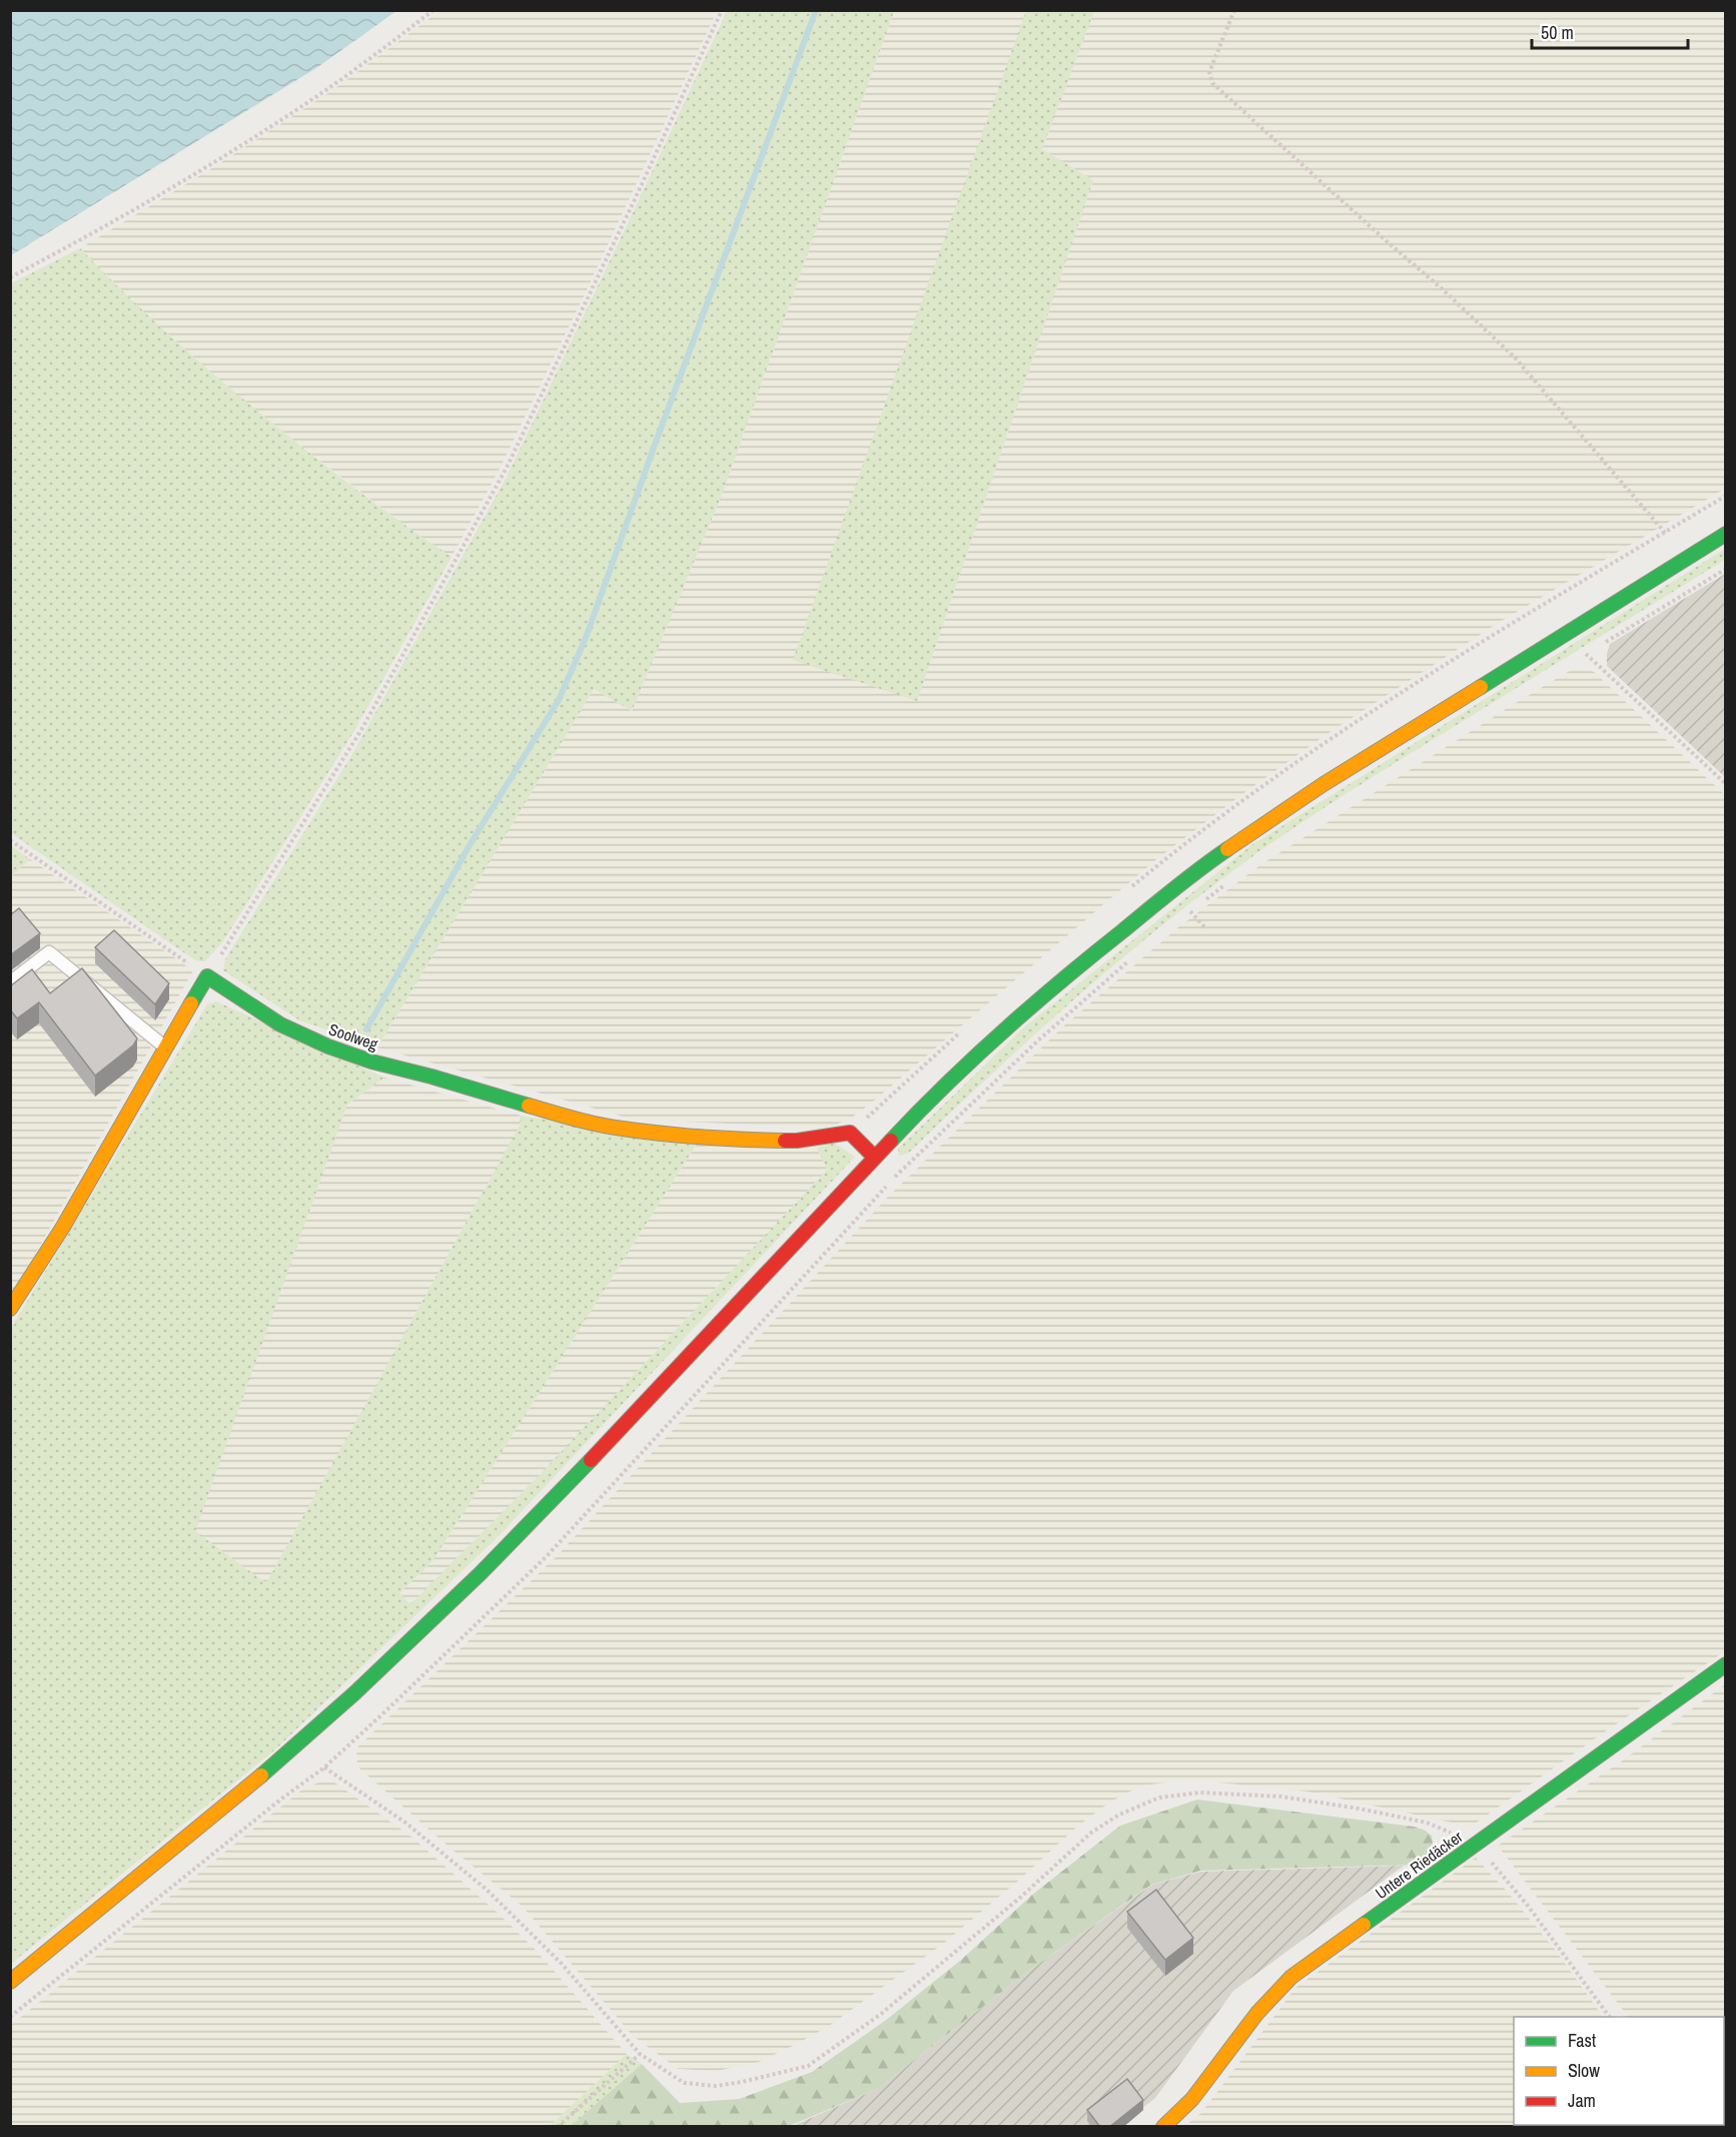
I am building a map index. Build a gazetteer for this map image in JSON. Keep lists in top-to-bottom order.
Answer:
{
  "streets": {
    "main road": ["Soolweg", "Untere Riedäcker"]
  },
  "legend": ["Fast", "Slow", "Jam"],
  "scale_bar": "50 m"
}
